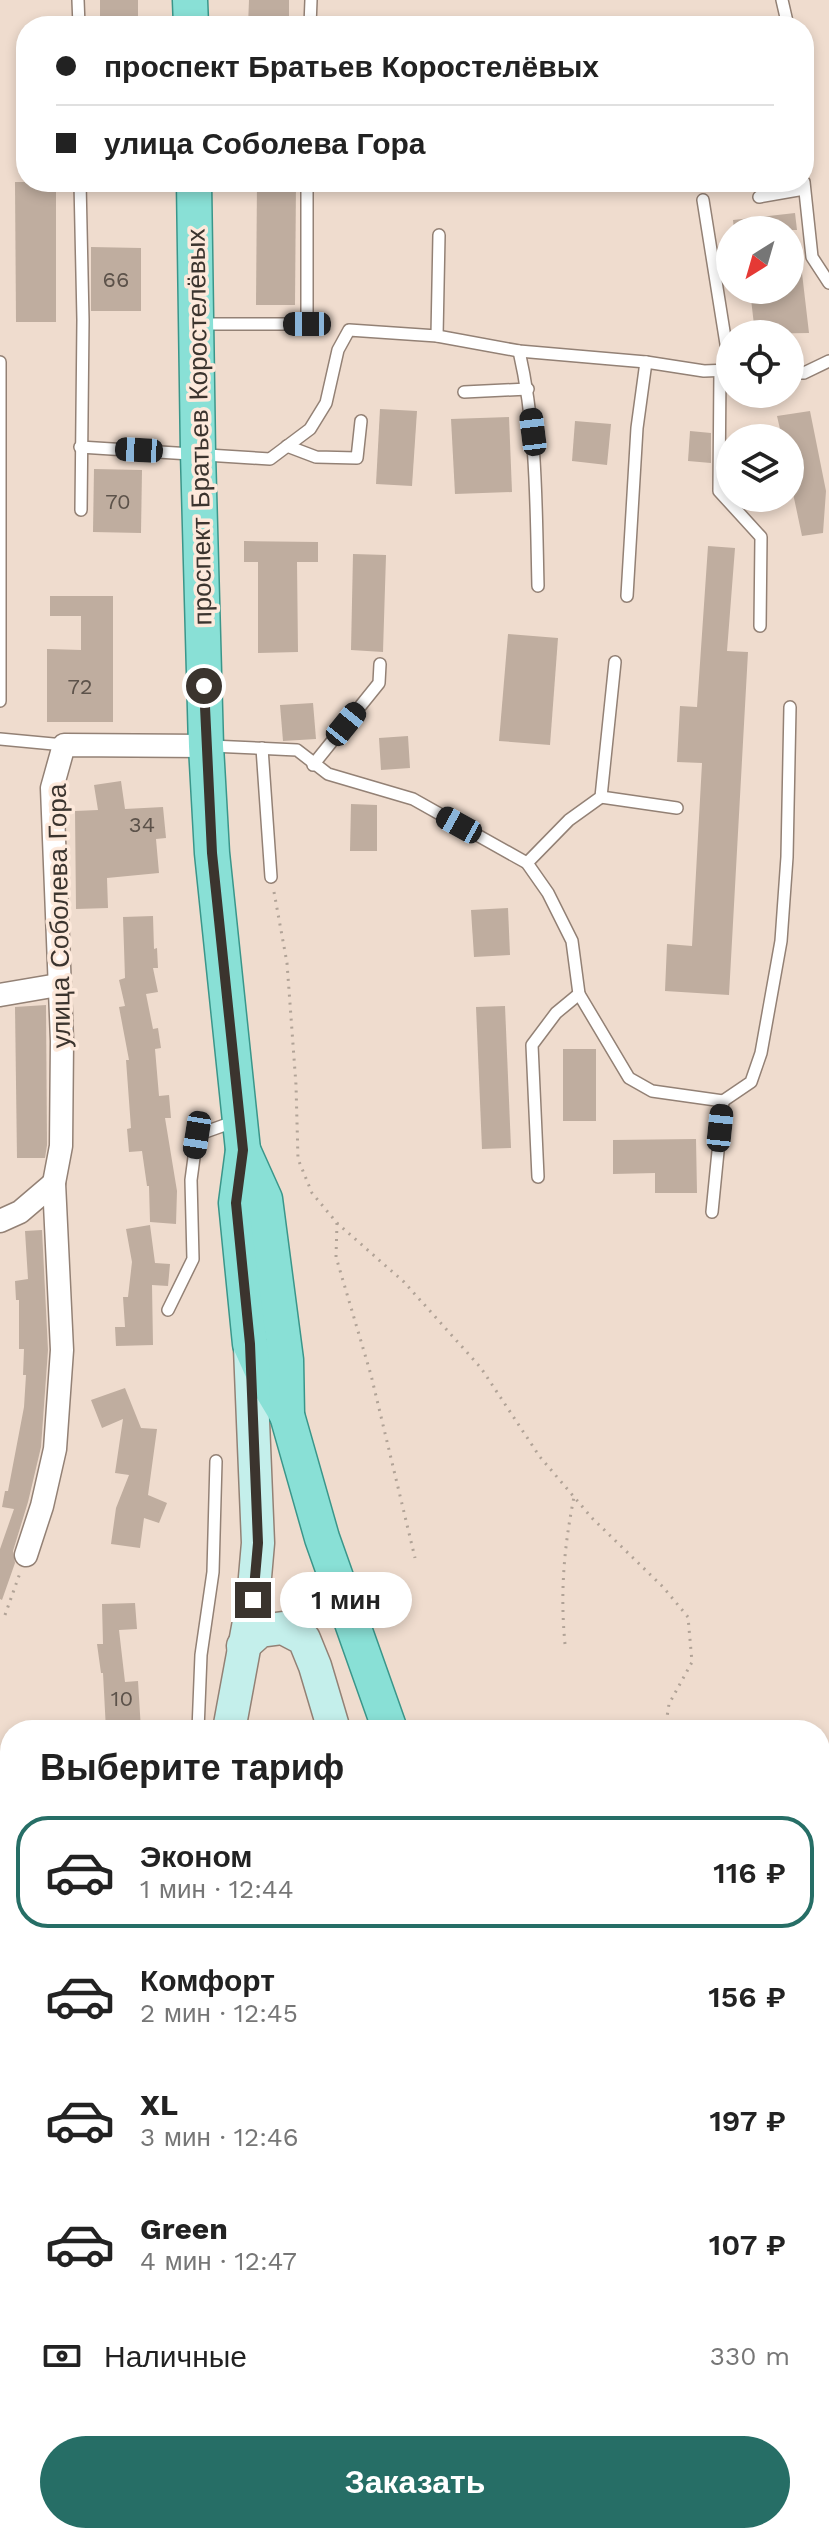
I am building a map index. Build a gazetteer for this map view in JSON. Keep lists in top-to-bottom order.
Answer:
{
  "streets": {
    "main road": ["проспект Братьев Коростелёвых"],
    "street": ["улица Соболева Гора"]
  },
  "crossings": [
    ["проспект Братьев Коростелёвых", "улица Соболева Гора"]
  ],
  "house_numbers": [
    "66",
    "70",
    "72",
    "34",
    "10"
  ],
  "north": "bottom left",
  "page": {
    "banner": ["проспект Братьев Коростелёвых", "улица Соболева Гора"],
    "bubble": "1 мин",
    "heading": "Выберите тариф",
    "list": [
      {
        "name": "Эконом",
        "note": "1 мин · 12:44",
        "value": "116 ₽"
      },
      {
        "name": "Комфорт",
        "note": "2 мин · 12:45",
        "value": "156 ₽"
      },
      {
        "name": "XL",
        "note": "3 мин · 12:46",
        "value": "197 ₽"
      },
      {
        "name": "Green",
        "note": "4 мин · 12:47",
        "value": "107 ₽"
      }
    ],
    "pay": ["Наличные", "330 m"],
    "buttons": "Заказать"
  }
}
